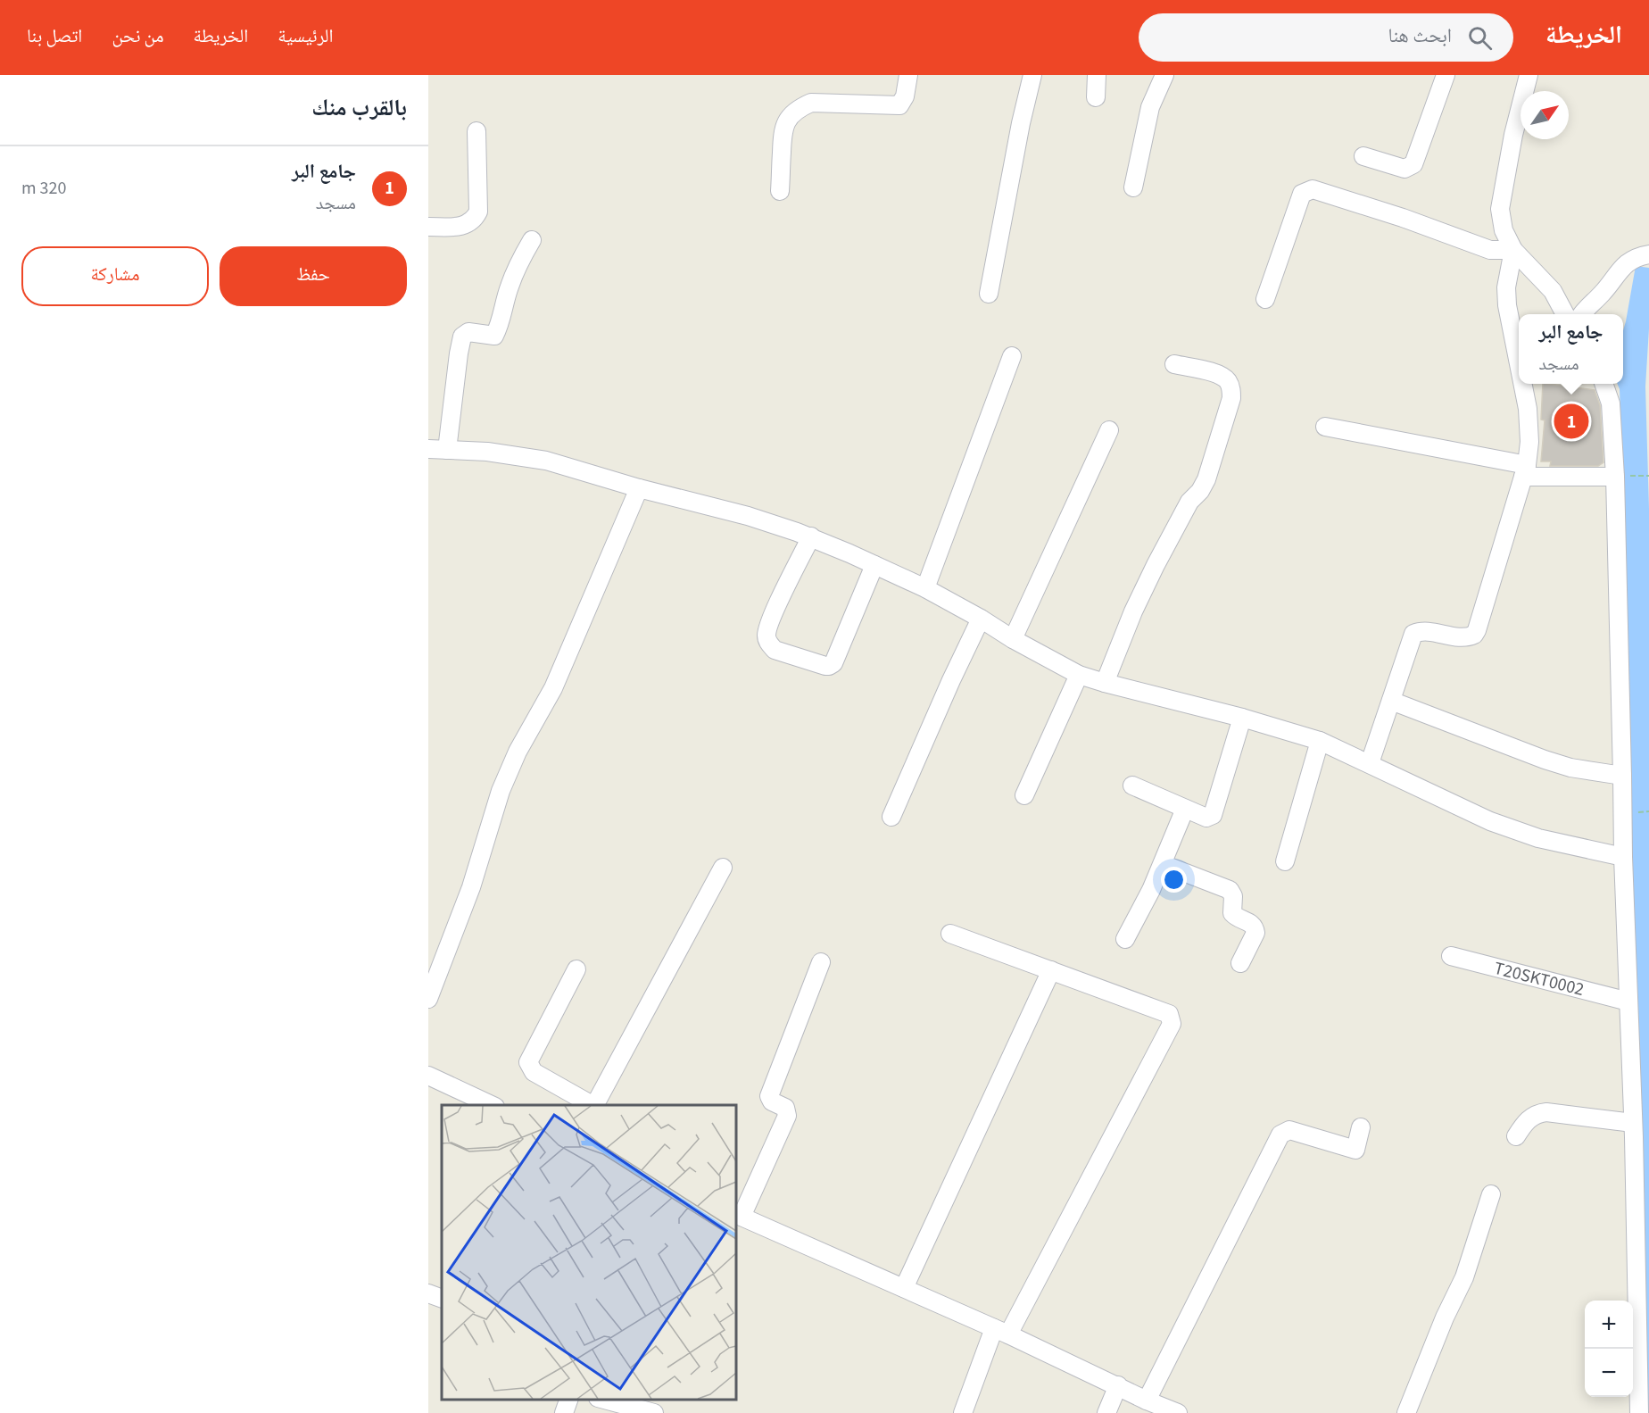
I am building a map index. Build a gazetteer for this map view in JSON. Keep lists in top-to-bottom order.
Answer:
{
  "streets": {
    "street": ["T20SKT0002"]
  },
  "north": "top right",
  "page": {
    "header": "الخريطة",
    "search": "ابحث هنا",
    "nav": [
      "الرئيسية",
      "الخريطة",
      "من نحن",
      "اتصل بنا"
    ],
    "heading": "بالقرب منك",
    "list": [
      {
        "mark": "1",
        "name": "جامع البر",
        "note": "مسجد",
        "value": "320 m"
      }
    ],
    "buttons": ["حفظ", "مشاركة"],
    "popup": ["جامع البر", "مسجد"],
    "pins": "1",
    "map_buttons": ["+", "−"]
  }
}
